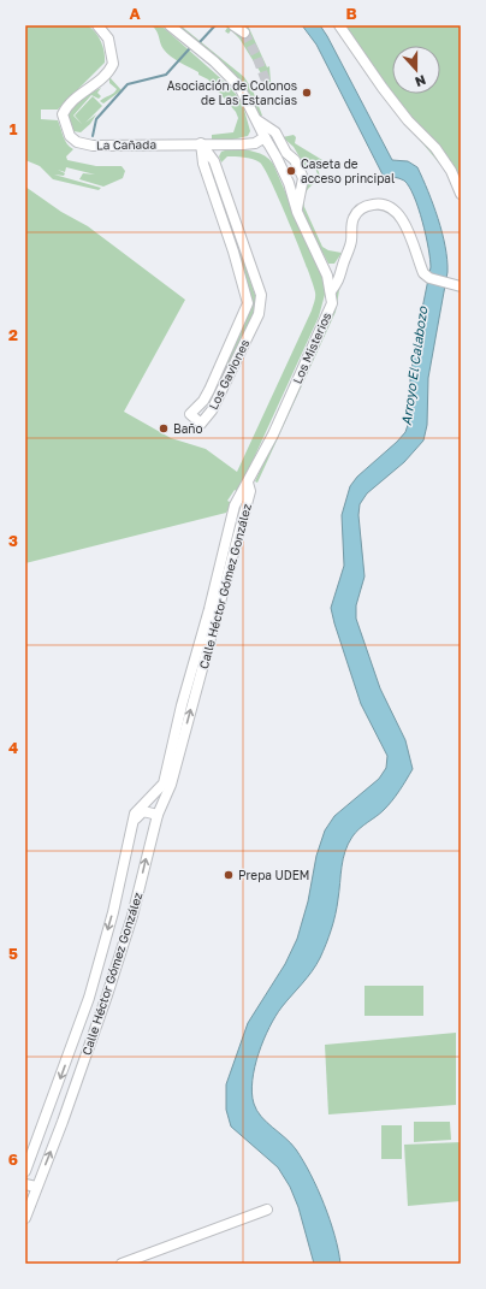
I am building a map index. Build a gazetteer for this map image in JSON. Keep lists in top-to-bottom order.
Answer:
{
  "streets": {
    "street": [
      "La Cañada",
      "Los Misterios",
      "Los Gaviones",
      "Calle Héctor Gómez González"
    ]
  },
  "crossings": [
    ["La Cañada", "Los Misterios"],
    ["La Cañada", "Los Gaviones"],
    ["Los Misterios", "Calle Héctor Gómez González"]
  ],
  "water": ["Arroyo El Calabozo"],
  "places": [
    "Asociación de Colonos de Las Estancias",
    "Caseta de acceso principal",
    "Baño",
    "Prepa UDEM"
  ],
  "north": "bottom",
  "grid": {
    "columns": ["A", "B"],
    "rows": [
      "1",
      "2",
      "3",
      "4",
      "5",
      "6"
    ]
  }
}
